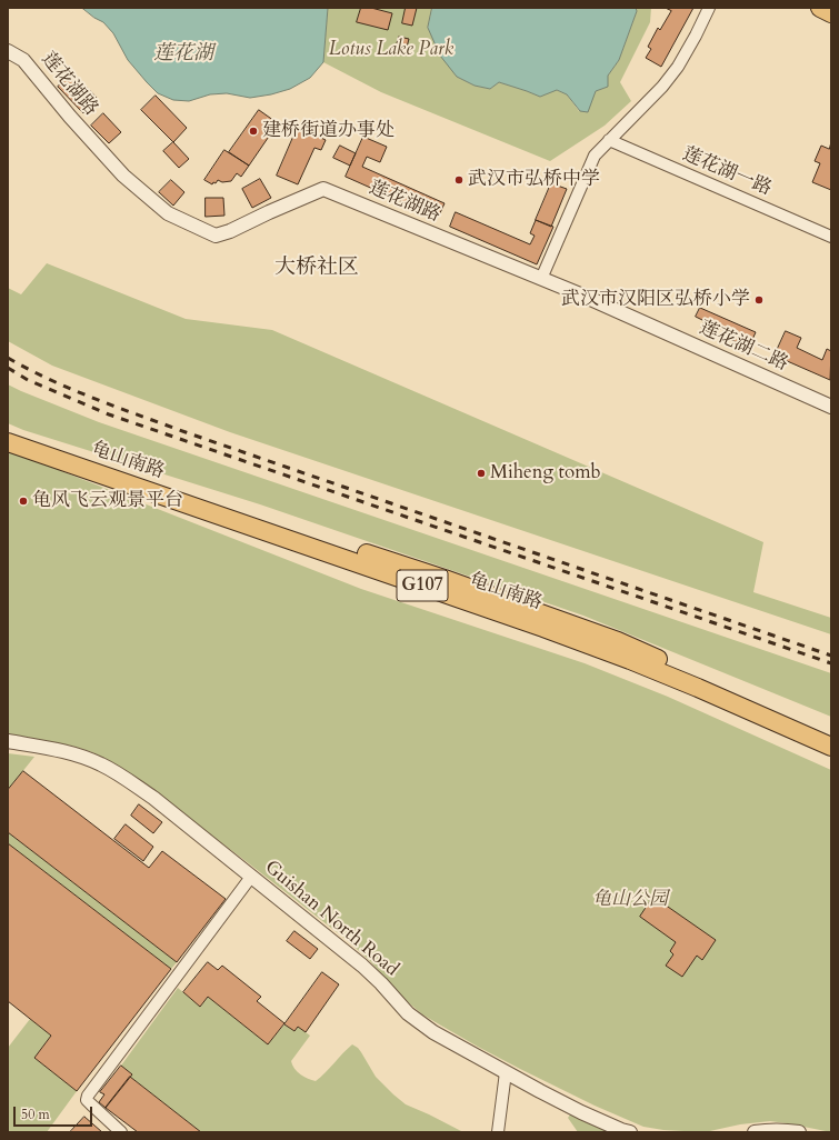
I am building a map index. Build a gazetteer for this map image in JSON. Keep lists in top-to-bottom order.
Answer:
{
  "streets": {
    "main road": ["龟山南路", "G107"],
    "street": [
      "莲花湖路",
      "莲花湖一路",
      "莲花湖二路",
      "Guishan North Road"
    ]
  },
  "crossings": [
    ["莲花湖路", "莲花湖二路"]
  ],
  "districts": ["大桥社区"],
  "water": ["莲花湖"],
  "parks": ["Lotus Lake Park", "龟山公园"],
  "places": [
    "建桥街道办事处",
    "武汉市弘桥中学",
    "武汉市汉阳区弘桥小学",
    "Miheng tomb",
    "龟风飞云观景平台"
  ],
  "scale_bar": "50 m"
}
